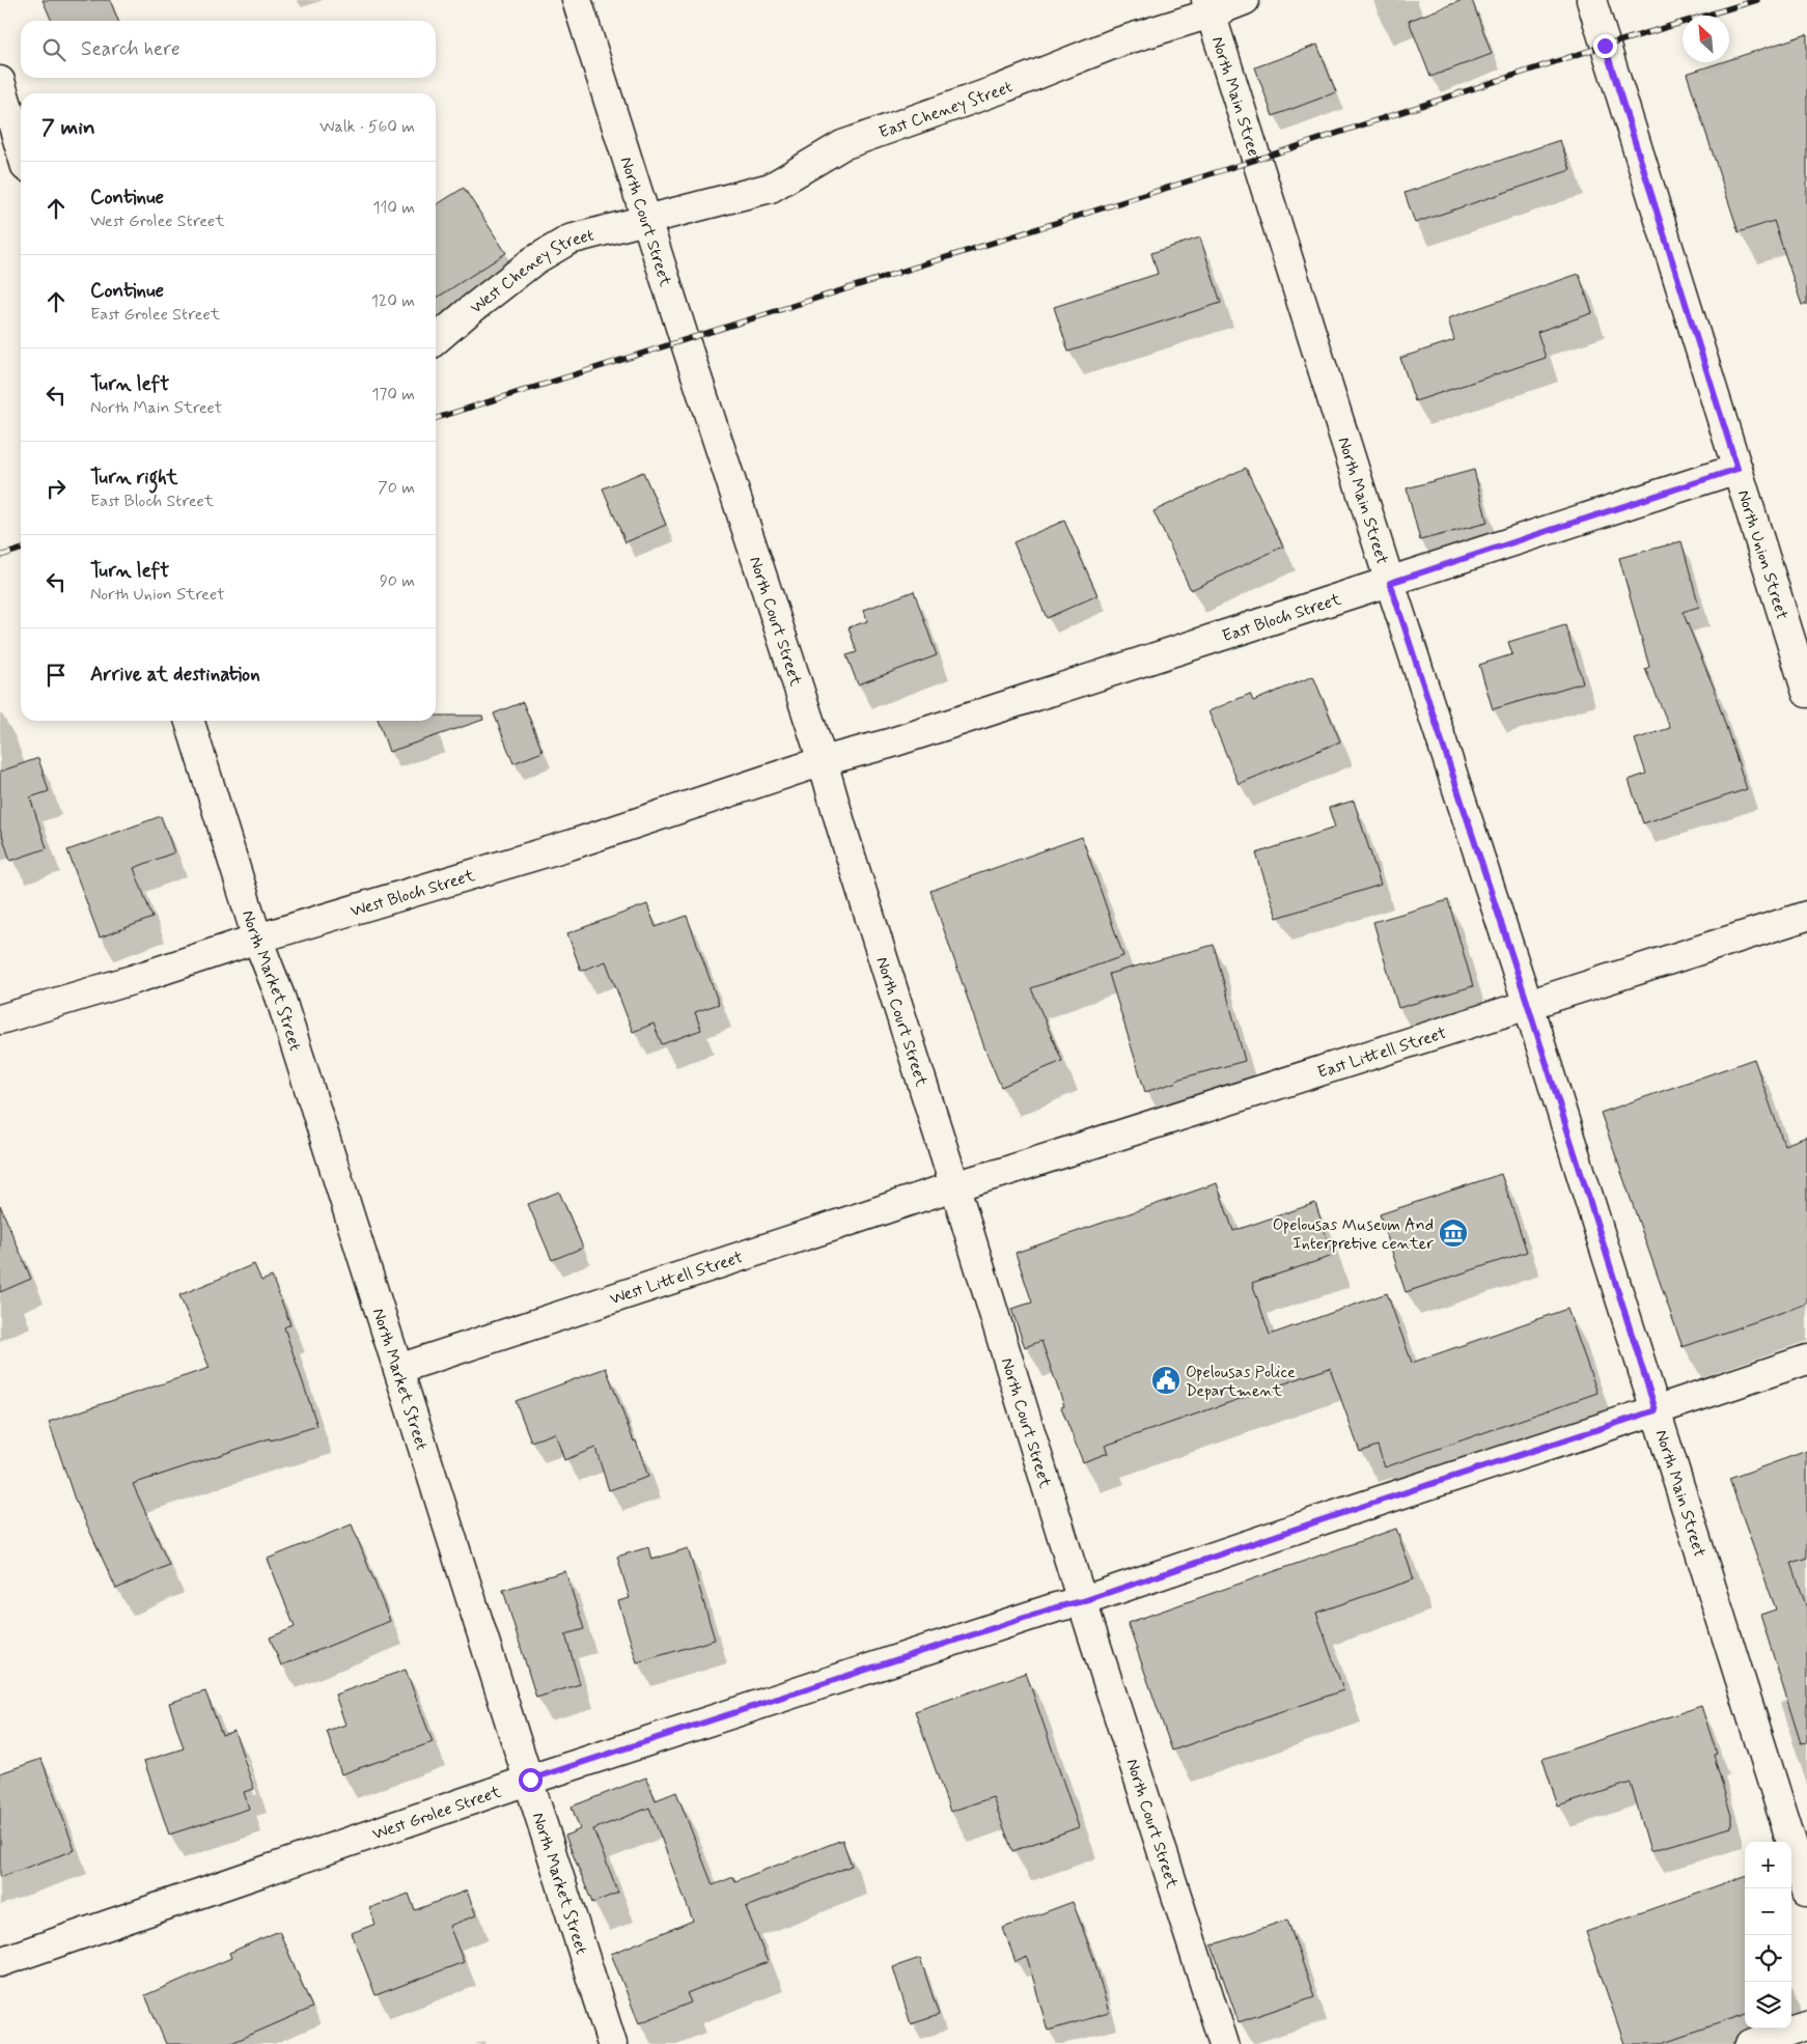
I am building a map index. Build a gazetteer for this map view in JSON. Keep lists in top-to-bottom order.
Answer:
{
  "streets": {
    "street": [
      "North Main Street",
      "East Cheney Street",
      "North Court Street",
      "West Cheney Street",
      "North Union Street",
      "East Bloch Street",
      "West Bloch Street",
      "North Market Street",
      "East Littell Street",
      "West Littell Street",
      "West Grolee Street"
    ]
  },
  "crossings": [
    ["North Main Street", "East Cheney Street"],
    ["North Main Street", "East Bloch Street"],
    ["North Main Street", "East Littell Street"],
    ["North Main Street", "West Grolee Street"],
    ["East Cheney Street", "North Court Street"],
    ["East Cheney Street", "West Cheney Street"],
    ["North Court Street", "West Cheney Street"],
    ["North Court Street", "East Bloch Street"],
    ["North Court Street", "West Bloch Street"],
    ["North Court Street", "East Littell Street"],
    ["North Court Street", "West Littell Street"],
    ["North Court Street", "West Grolee Street"],
    ["North Union Street", "East Bloch Street"],
    ["East Bloch Street", "West Bloch Street"],
    ["West Bloch Street", "North Market Street"],
    ["North Market Street", "West Littell Street"],
    ["North Market Street", "West Grolee Street"],
    ["East Littell Street", "West Littell Street"]
  ],
  "places": {
    "museum": ["Opelousas Museum And Interpretive center"],
    "public building": ["Opelousas Police Department"]
  },
  "north": "top left",
  "page": {
    "search": "Search here",
    "heading": ["7 min", "Walk · 560 m"],
    "list": [
      ["Continue", "West Grolee Street", "110 m"],
      ["Continue", "East Grolee Street", "120 m"],
      ["Turn left", "North Main Street", "170 m"],
      ["Turn right", "East Bloch Street", "70 m"],
      ["Turn left", "North Union Street", "90 m"],
      "Arrive at destination"
    ],
    "map_buttons": ["+", "−"]
  }
}
